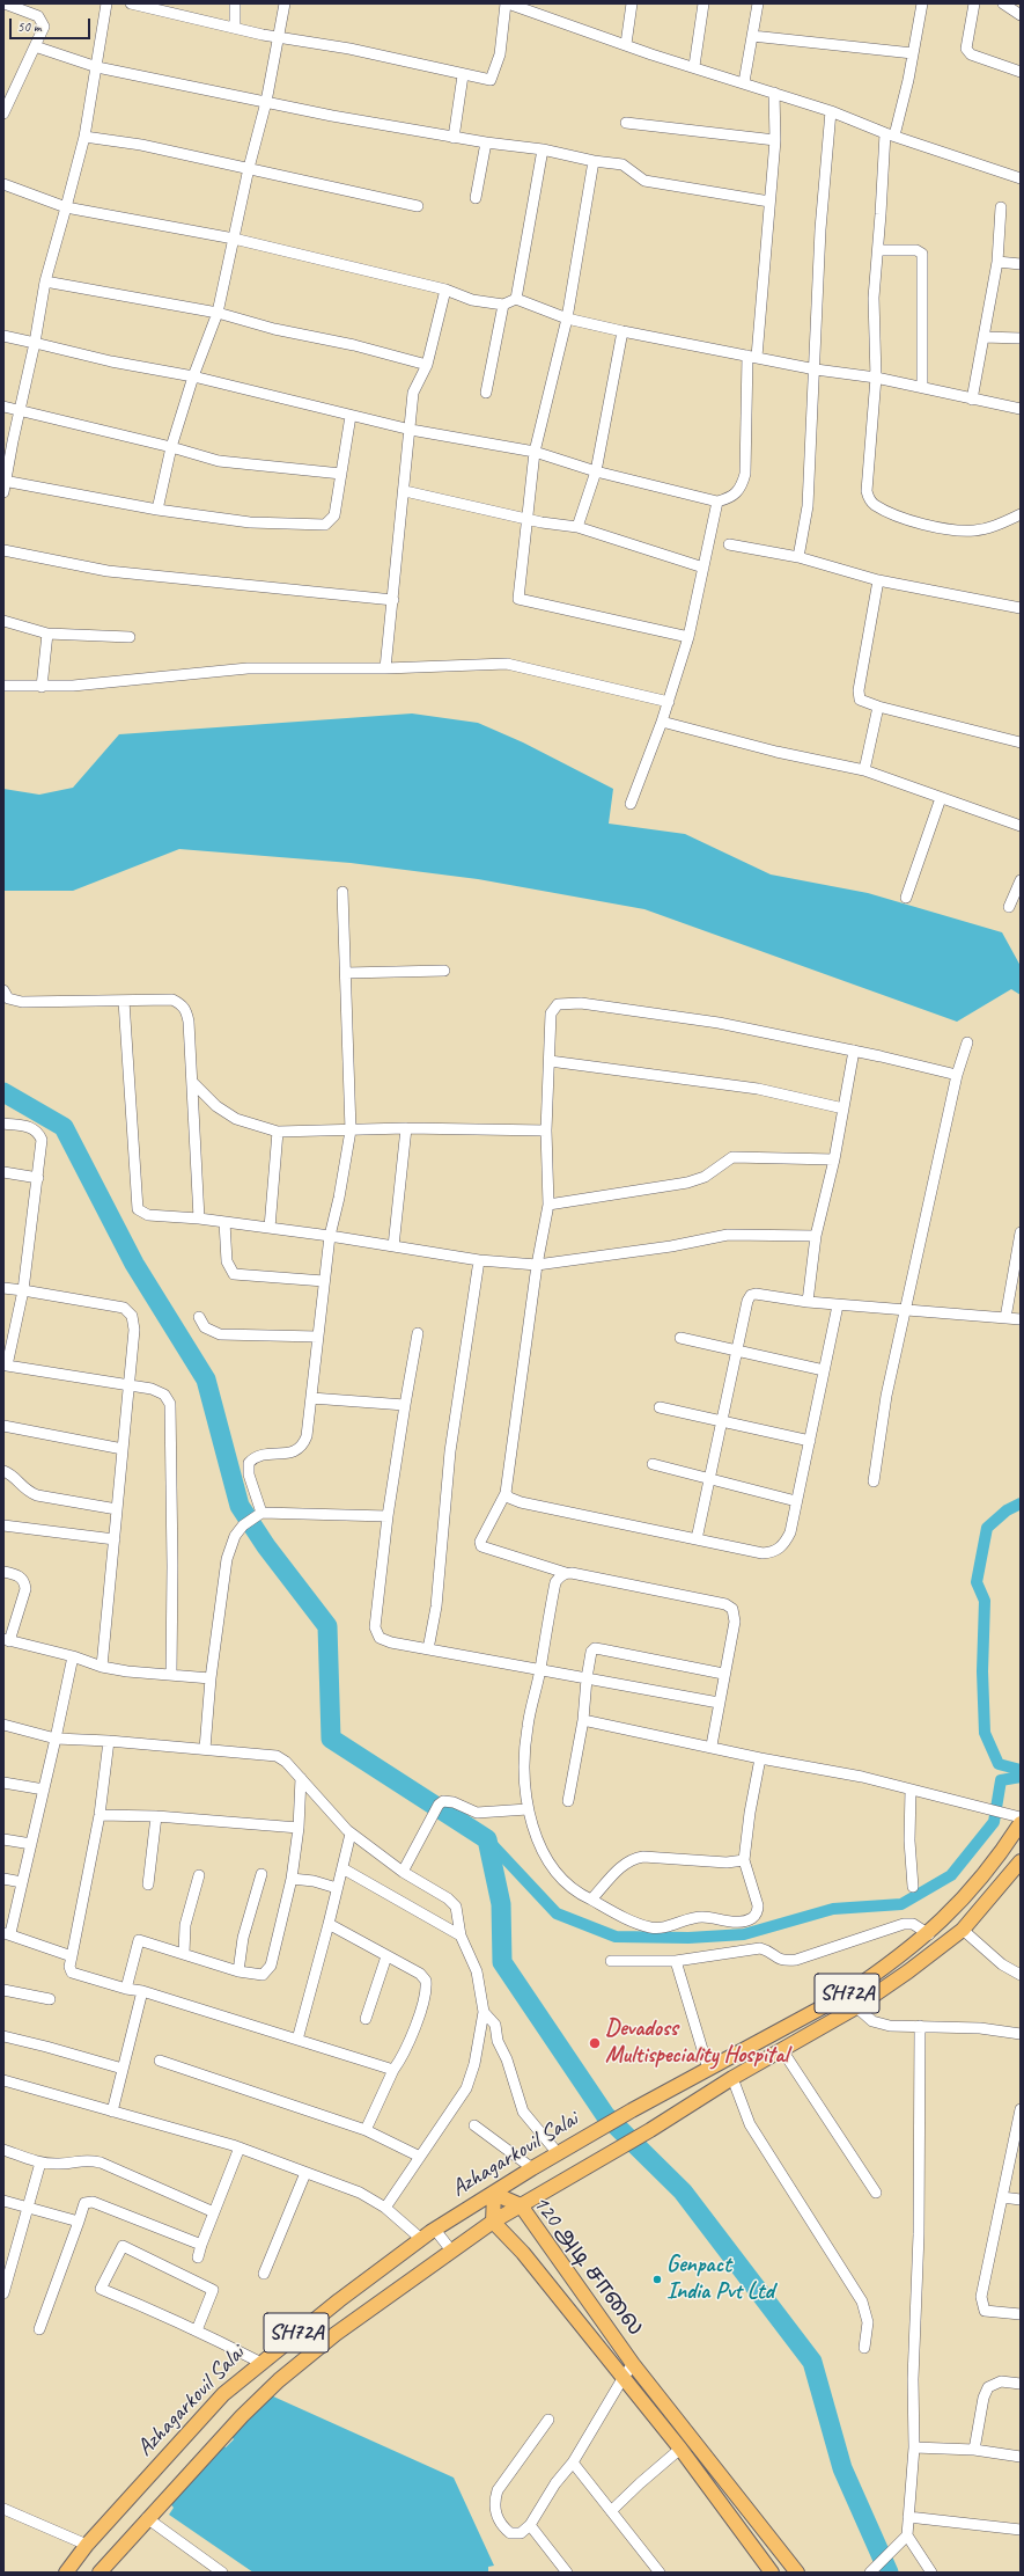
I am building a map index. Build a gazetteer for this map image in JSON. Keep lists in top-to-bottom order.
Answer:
{
  "streets": {
    "main road": ["SH72A", "Azhagarkovil Salai", "120 அடி சாலை"]
  },
  "crossings": [
    ["Azhagarkovil Salai", "120 அடி சாலை"]
  ],
  "places": ["Devadoss Multispeciality Hospital", "Genpact India Pvt Ltd"],
  "scale_bar": "50 m"
}
